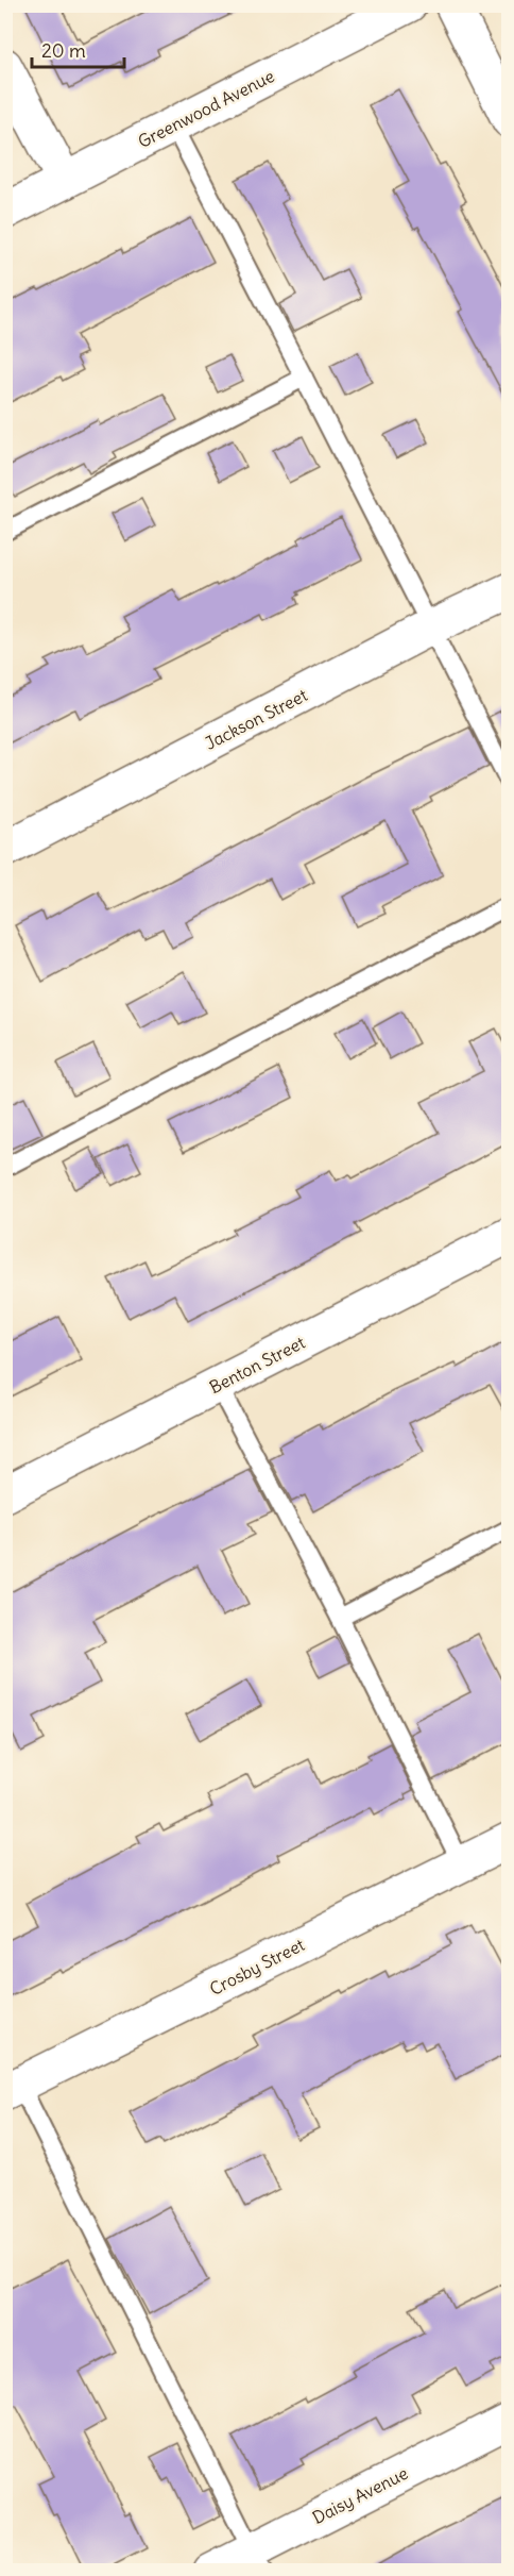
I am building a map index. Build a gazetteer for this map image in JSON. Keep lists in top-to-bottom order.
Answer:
{
  "streets": {
    "street": [
      "Greenwood Avenue",
      "Jackson Street",
      "Benton Street",
      "Crosby Street",
      "Daisy Avenue"
    ]
  },
  "scale_bar": "20 m"
}
